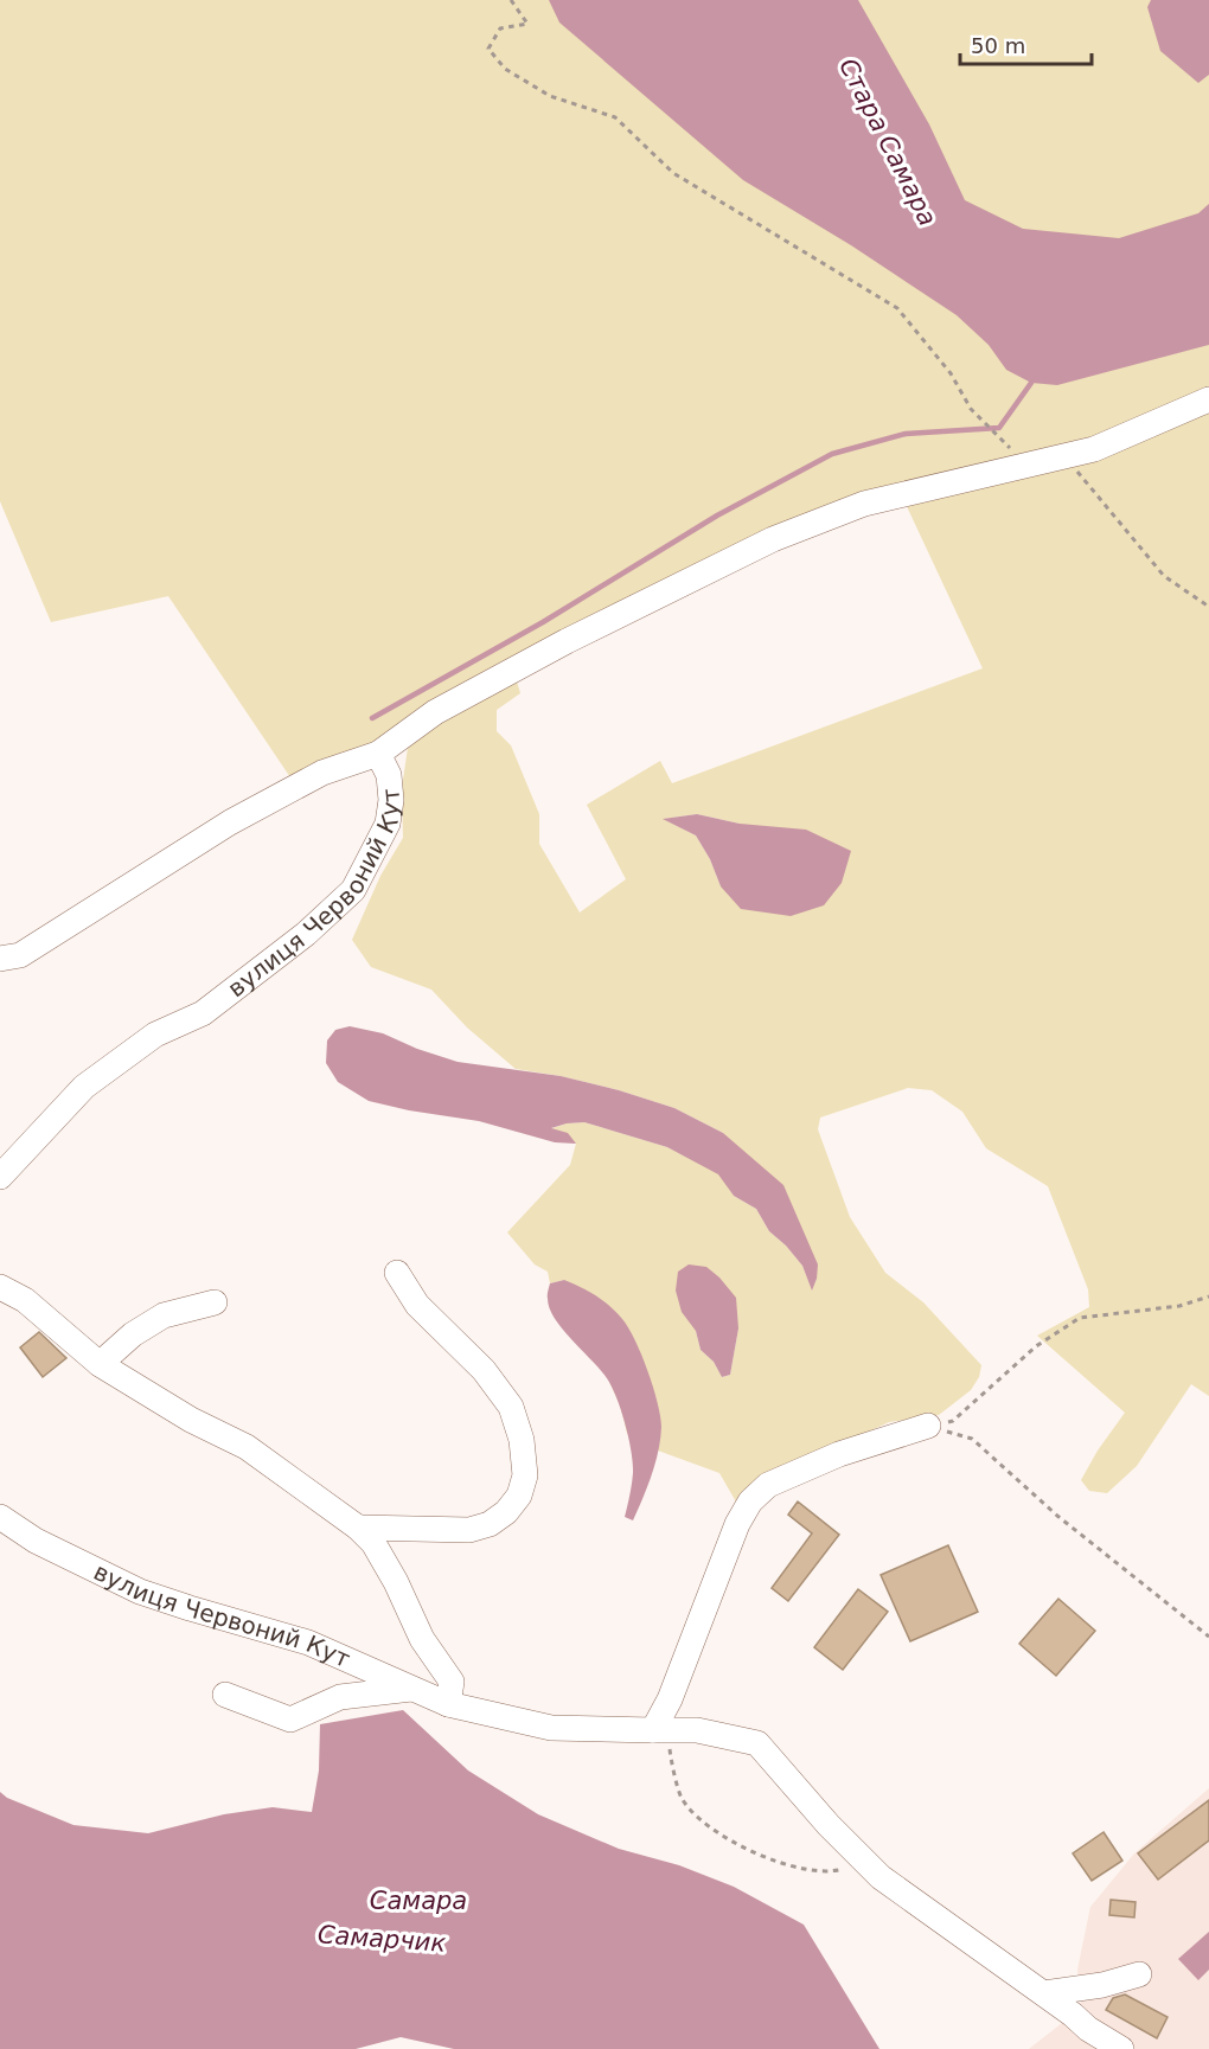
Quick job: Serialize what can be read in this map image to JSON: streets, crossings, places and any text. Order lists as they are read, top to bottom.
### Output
{
  "streets": {
    "street": ["вулиця Червоний Кут"]
  },
  "water": ["Стара Самара", "Самара", "Самарчик"],
  "scale_bar": "50 m"
}
